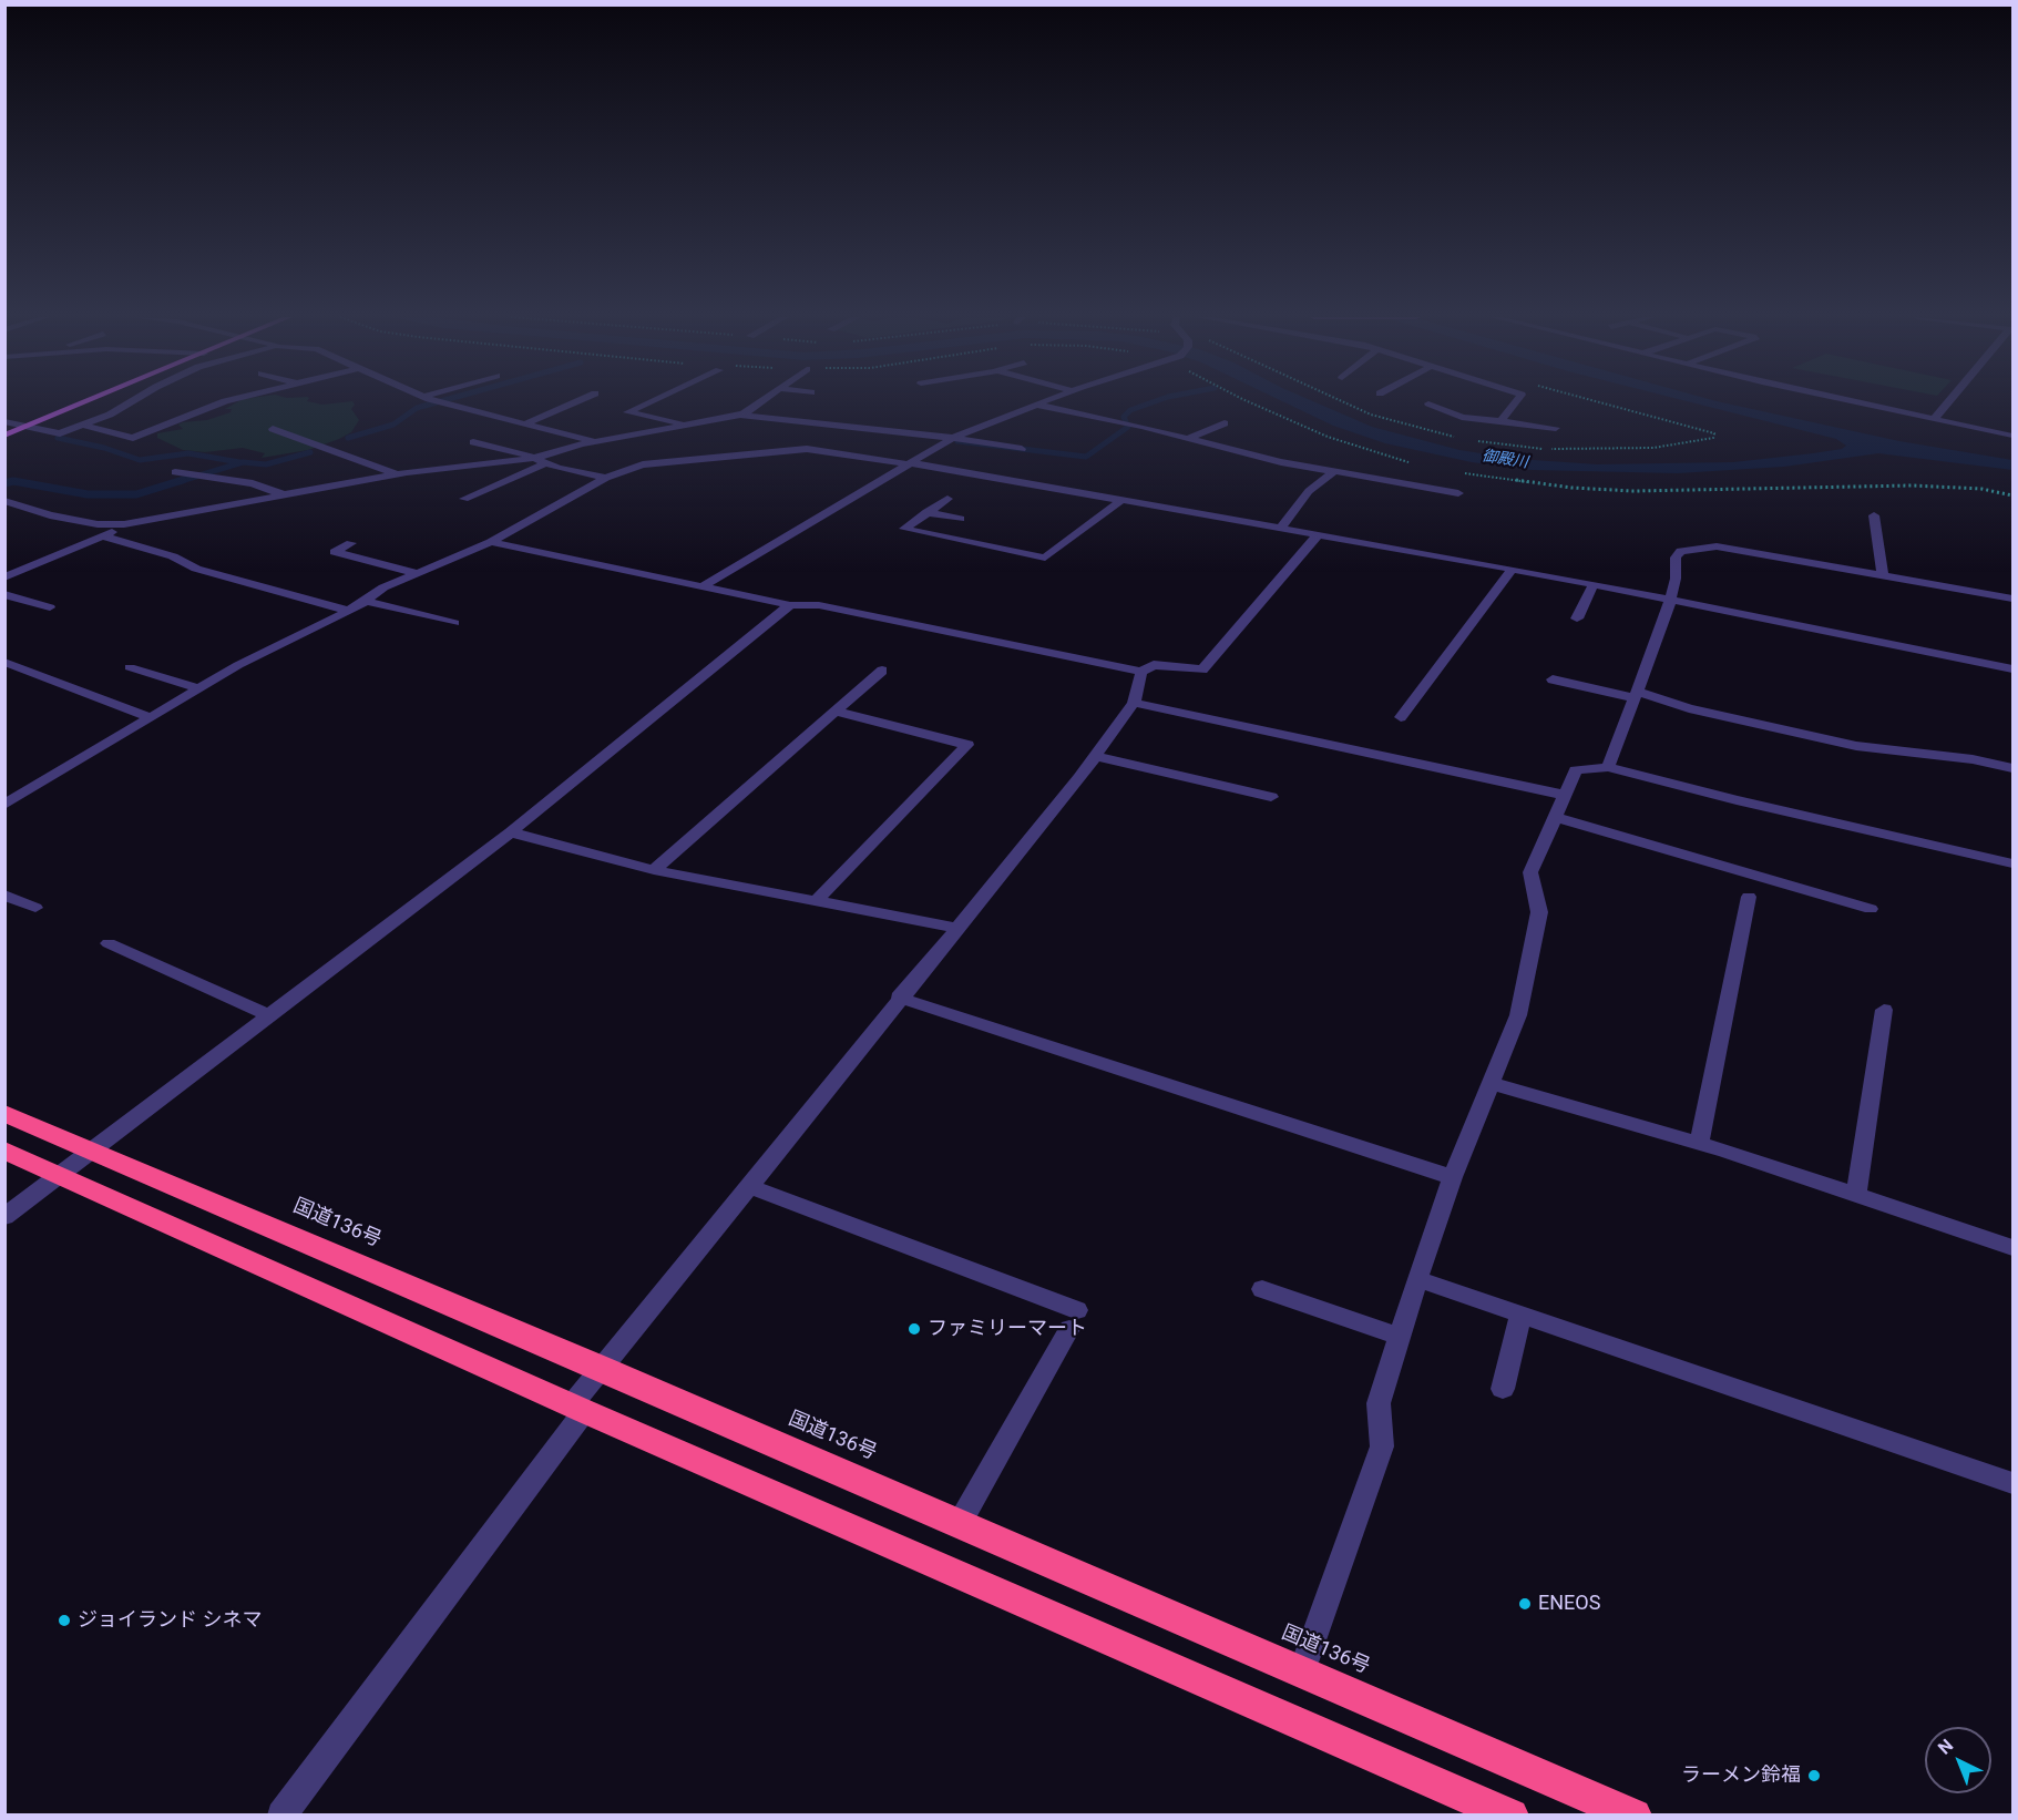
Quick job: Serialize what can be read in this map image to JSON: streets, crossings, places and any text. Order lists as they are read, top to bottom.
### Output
{
  "streets": {
    "highway": ["国道136号"]
  },
  "water": ["御殿川"],
  "places": [
    "ファミリーマート",
    "ENEOS",
    "ジョイランド シネマ",
    "ラーメン鈴福"
  ],
  "north": "top left"
}
